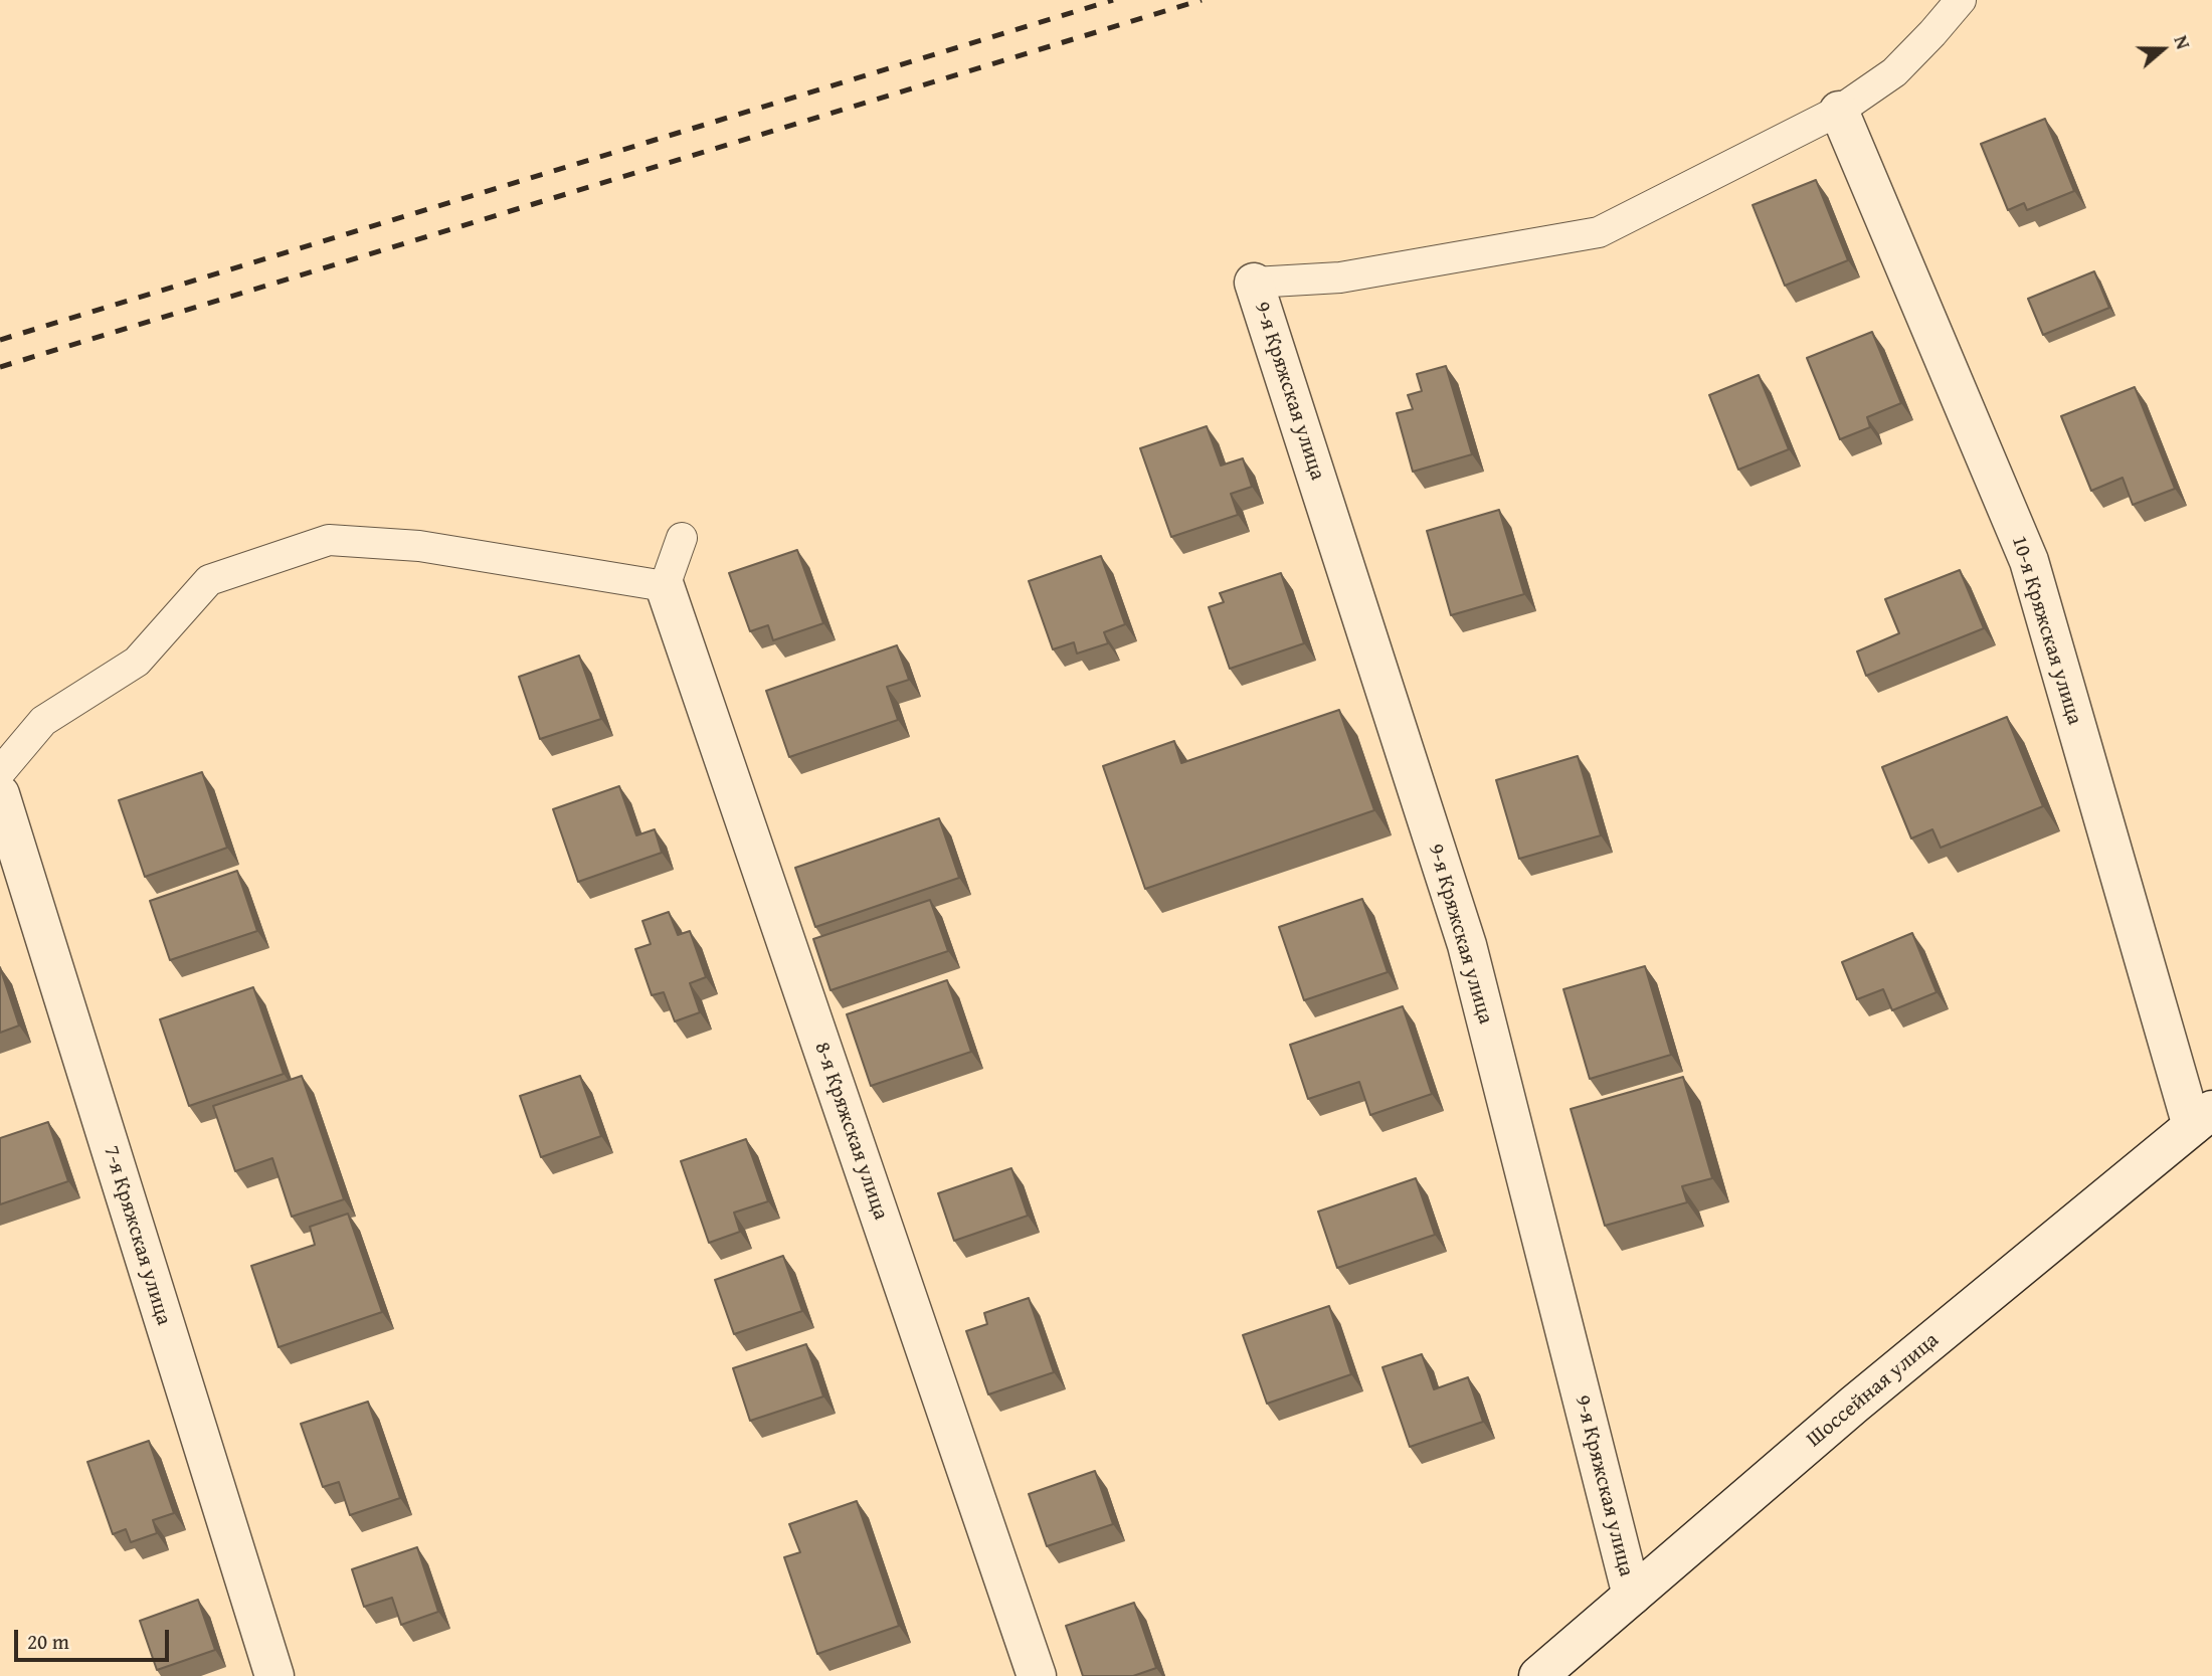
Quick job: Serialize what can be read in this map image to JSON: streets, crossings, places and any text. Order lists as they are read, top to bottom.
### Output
{
  "streets": {
    "street": [
      "9-я Кряжская улица",
      "10-я Кряжская улица",
      "8-я Кряжская улица",
      "7-я Кряжская улица",
      "Шоссейная улица"
    ]
  },
  "crossings": [
    ["9-я Кряжская улица", "Шоссейная улица"],
    ["10-я Кряжская улица", "Шоссейная улица"]
  ],
  "scale_bar": "20 m",
  "north": "right"
}
